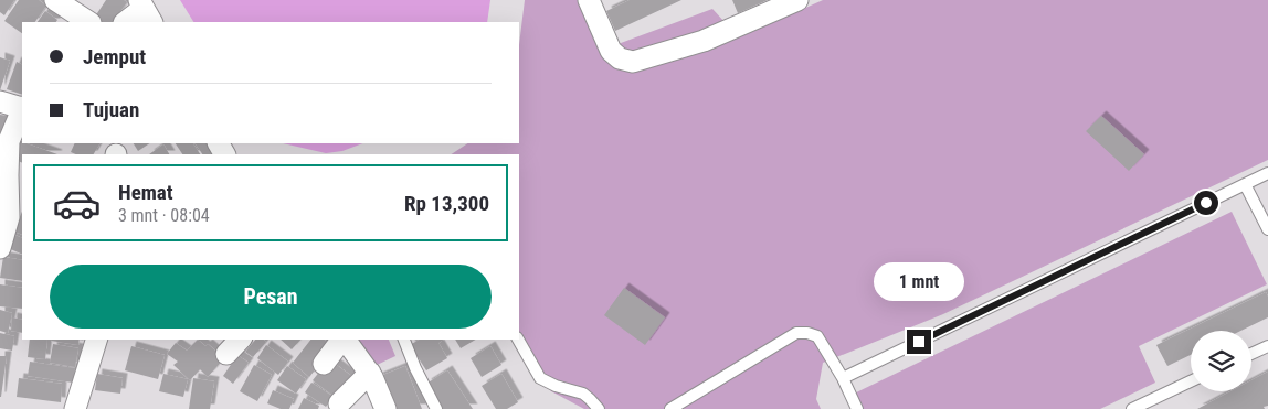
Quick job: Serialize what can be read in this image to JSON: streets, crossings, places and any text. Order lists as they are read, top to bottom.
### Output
{
  "page": {
    "banner": ["Jemput", "Tujuan"],
    "list": [
      {
        "name": "Hemat",
        "note": "3 mnt · 08:04",
        "value": "Rp 13,300"
      }
    ],
    "buttons": "Pesan",
    "bubble": "1 mnt"
  }
}
